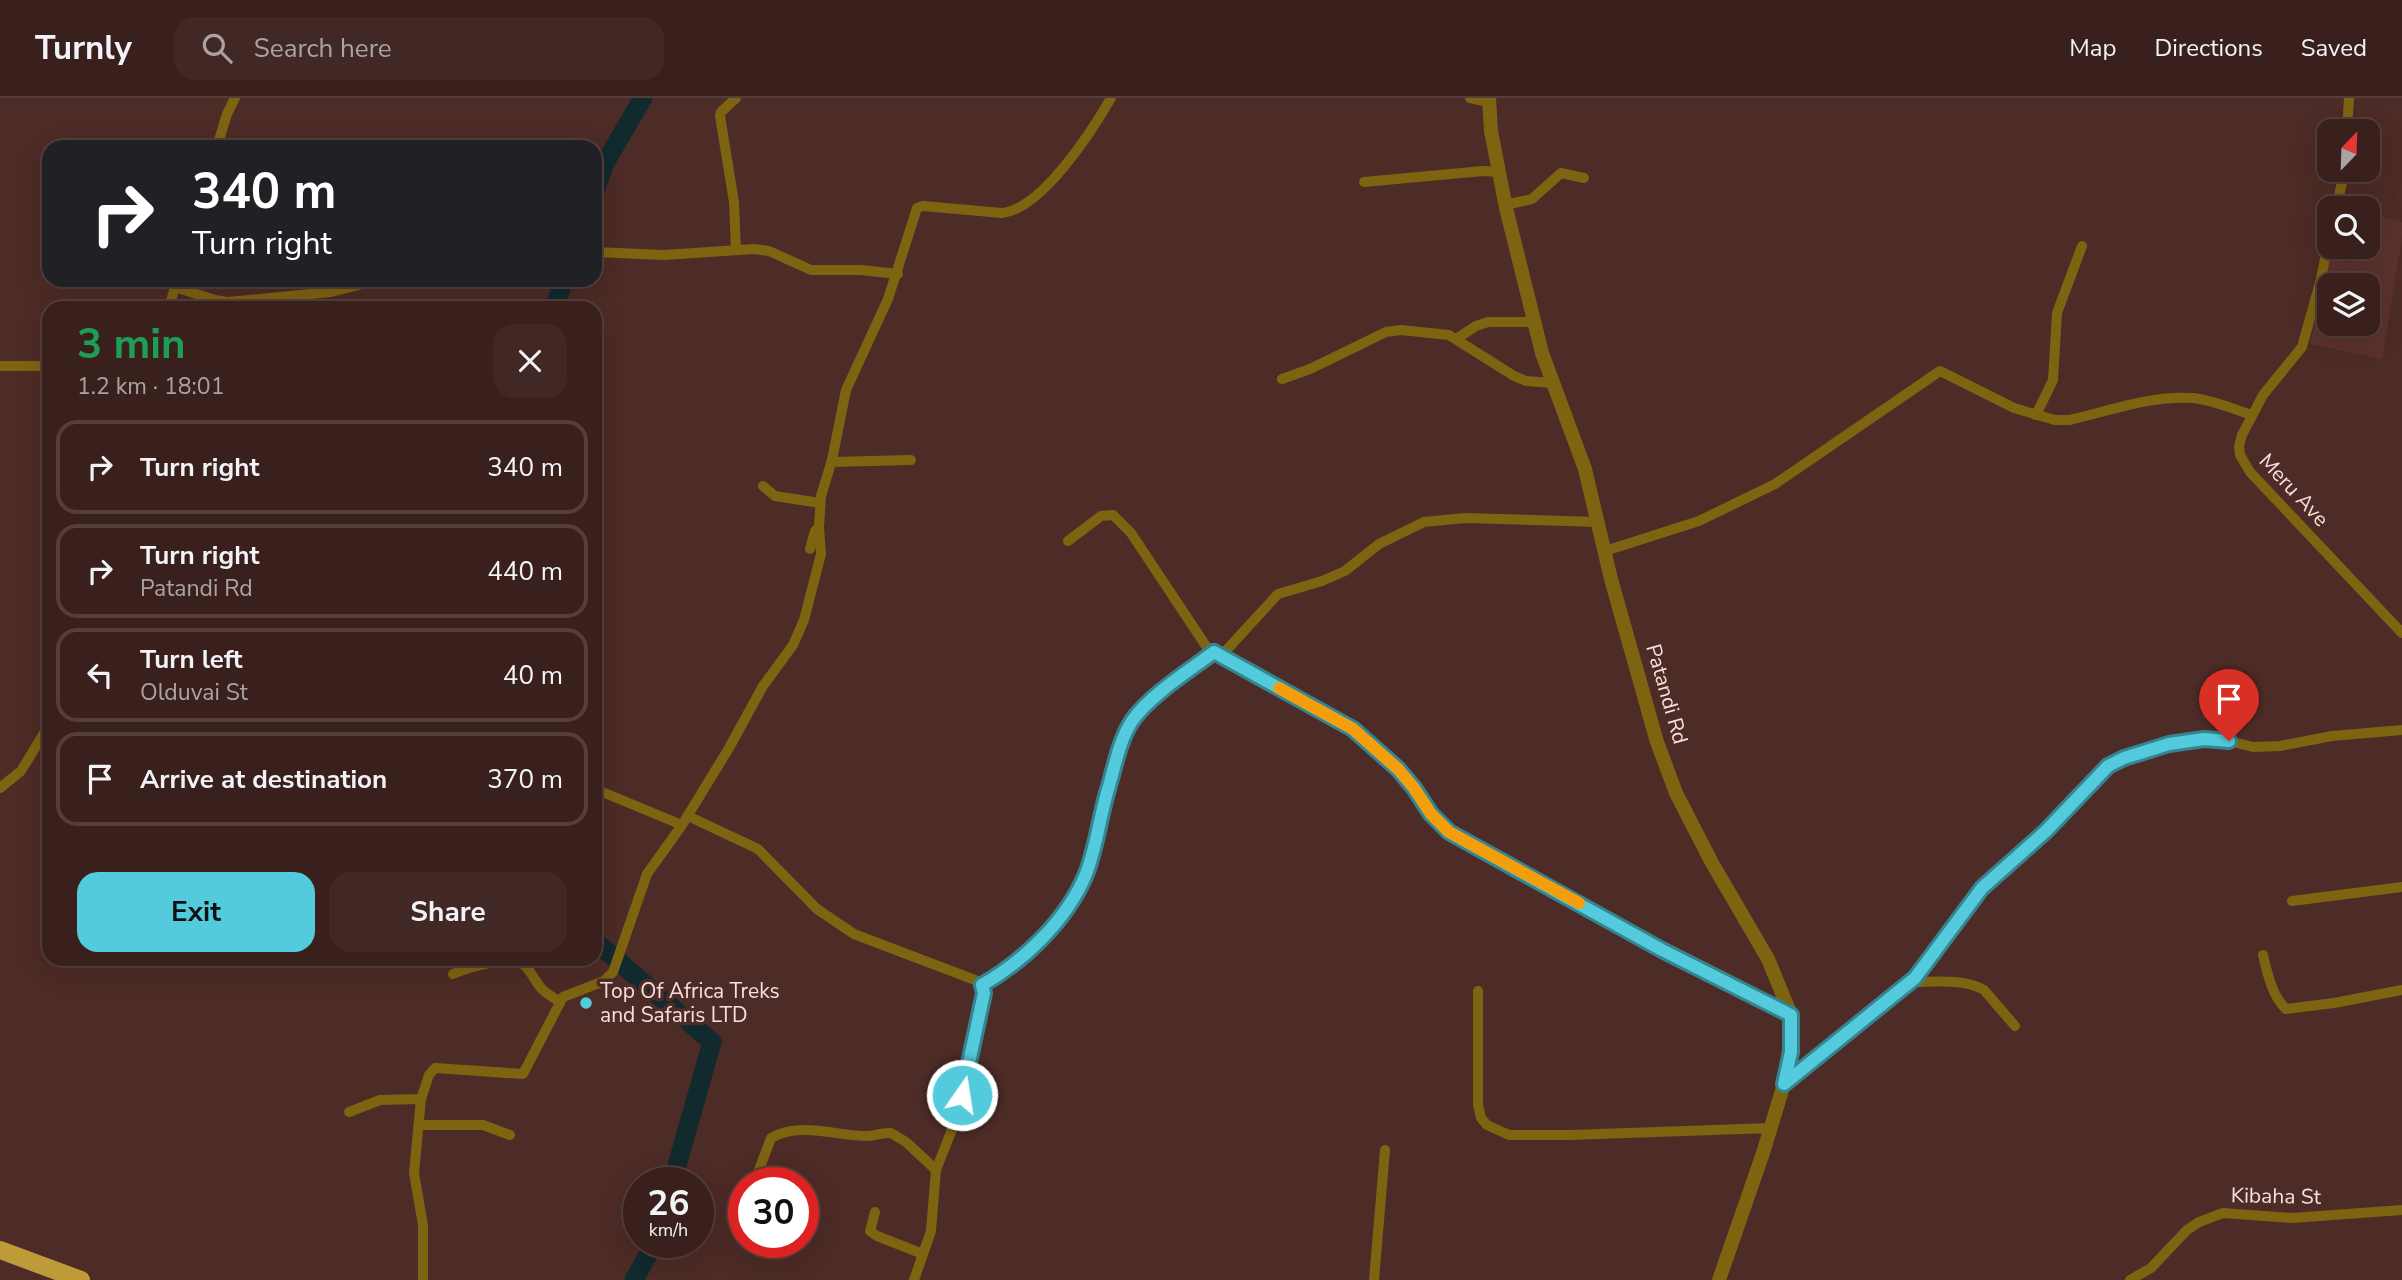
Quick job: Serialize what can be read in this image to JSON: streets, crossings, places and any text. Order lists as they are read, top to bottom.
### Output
{
  "streets": {
    "street": ["Meru Ave", "Patandi Rd", "Kibaha St"]
  },
  "places": ["Top Of Africa Treks and Safaris LTD"],
  "north": "top right",
  "page": {
    "header": "Turnly",
    "search": "Search here",
    "nav": ["Map", "Directions", "Saved"],
    "turn": ["340 m", "Turn right"],
    "heading": ["3 min", "1.2 km · 18:01"],
    "list": [
      {
        "name": "Turn right",
        "value": "340 m"
      },
      {
        "name": "Turn right",
        "note": "Patandi Rd",
        "value": "440 m"
      },
      {
        "name": "Turn left",
        "note": "Olduvai St",
        "value": "40 m"
      },
      {
        "name": "Arrive at destination",
        "value": "370 m"
      }
    ],
    "buttons": ["Exit", "Share"],
    "speed": "26 km/h",
    "limit": "30"
  }
}
